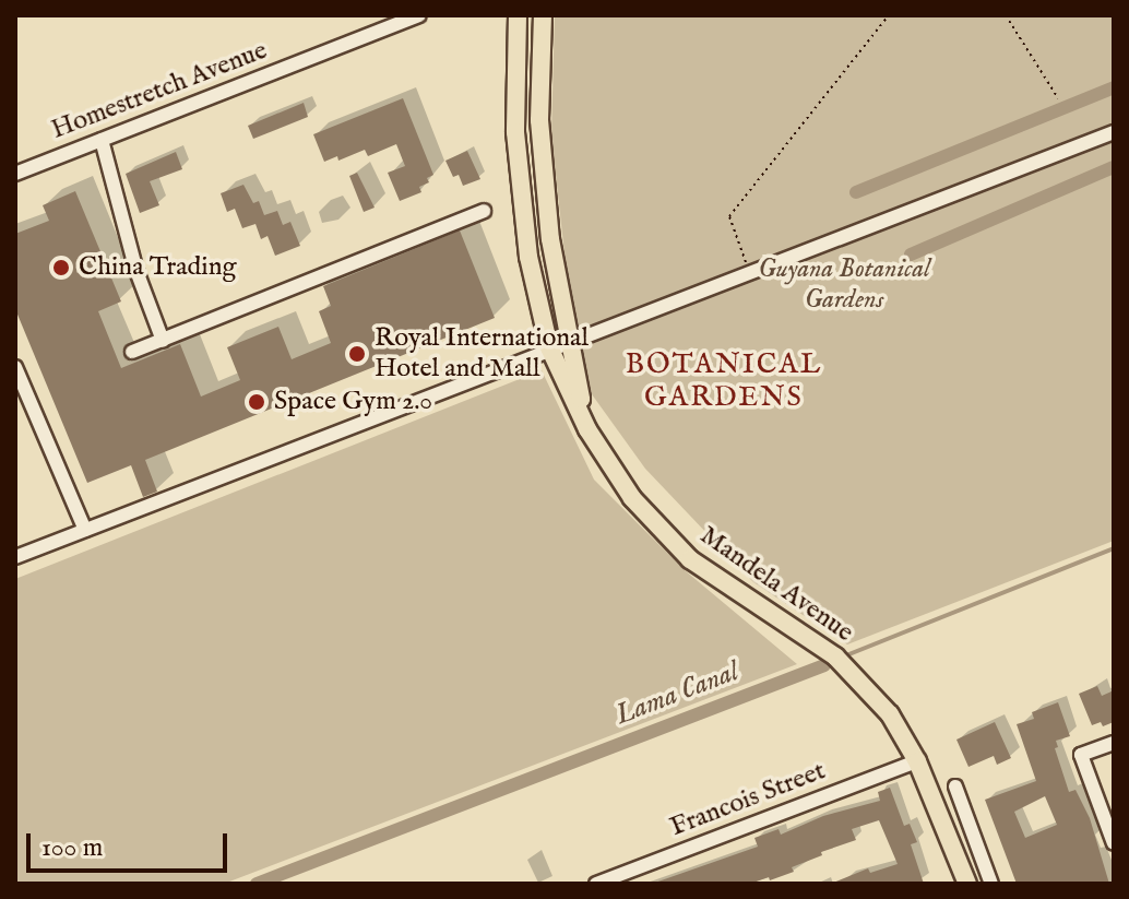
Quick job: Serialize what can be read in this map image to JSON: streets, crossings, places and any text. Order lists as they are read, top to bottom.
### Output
{
  "streets": {
    "main road": ["Mandela Avenue"],
    "street": ["Homestretch Avenue", "Francois Street"]
  },
  "crossings": [
    ["Mandela Avenue", "Francois Street"]
  ],
  "districts": ["BOTANICAL GARDENS"],
  "water": ["Lama Canal"],
  "parks": ["Guyana Botanical Gardens"],
  "places": ["China Trading", "Royal International Hotel and Mall", "Space Gym 2.0"],
  "scale_bar": "100 m"
}
